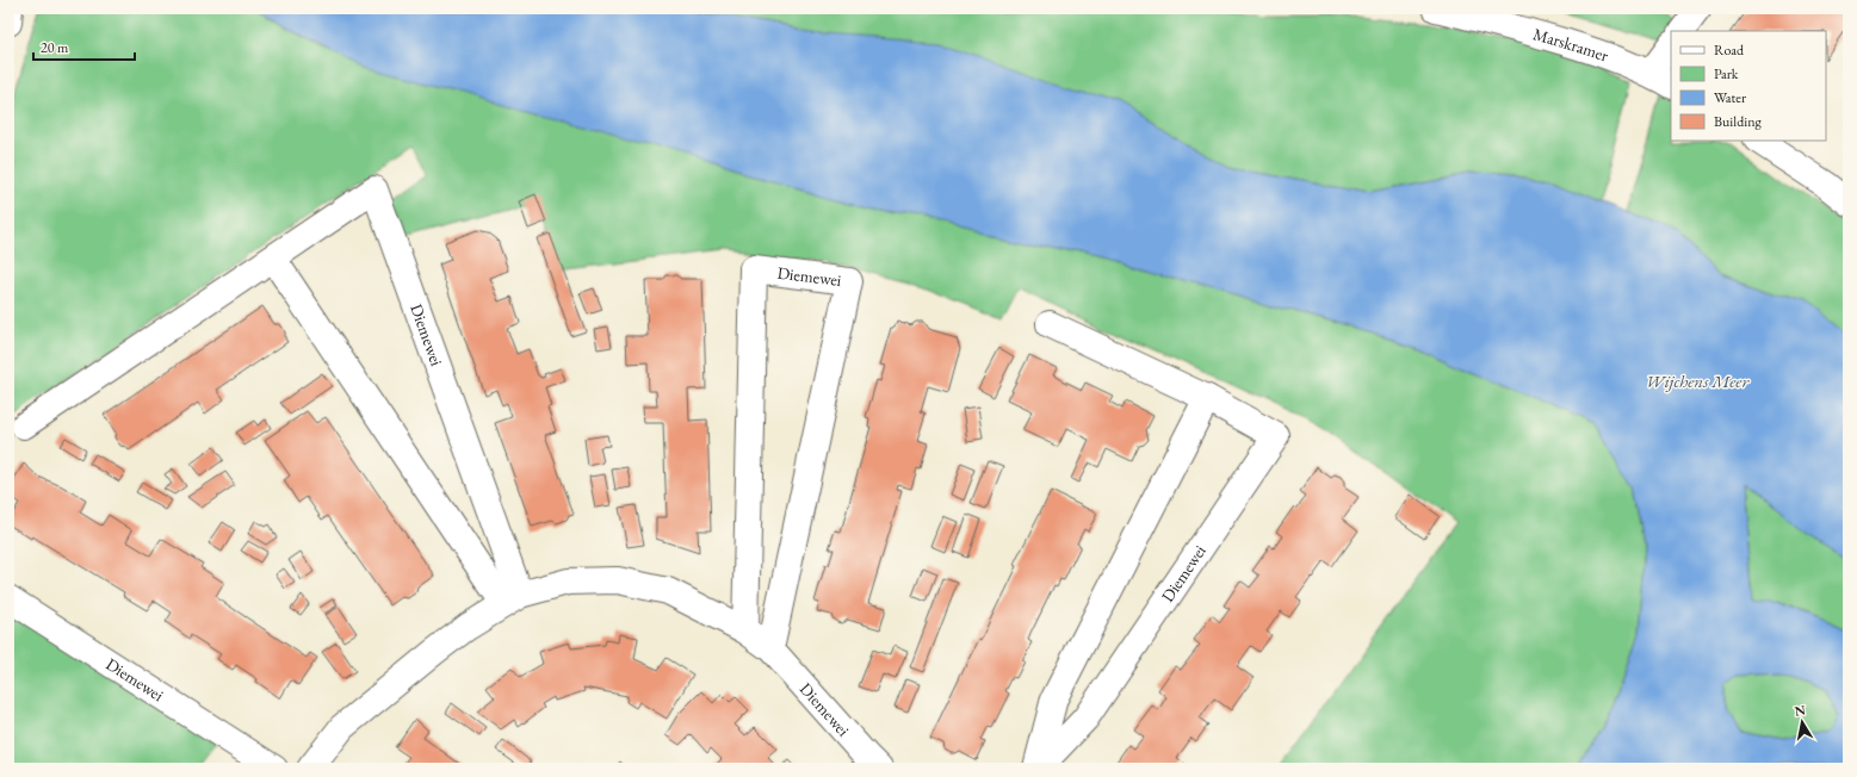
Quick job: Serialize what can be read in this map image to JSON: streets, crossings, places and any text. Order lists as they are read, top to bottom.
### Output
{
  "streets": {
    "street": ["Marskramer", "Diemewei"]
  },
  "water": ["Wijchens Meer"],
  "legend": [
    "Road",
    "Park",
    "Water",
    "Building"
  ],
  "scale_bar": "20 m",
  "north": "top"
}
